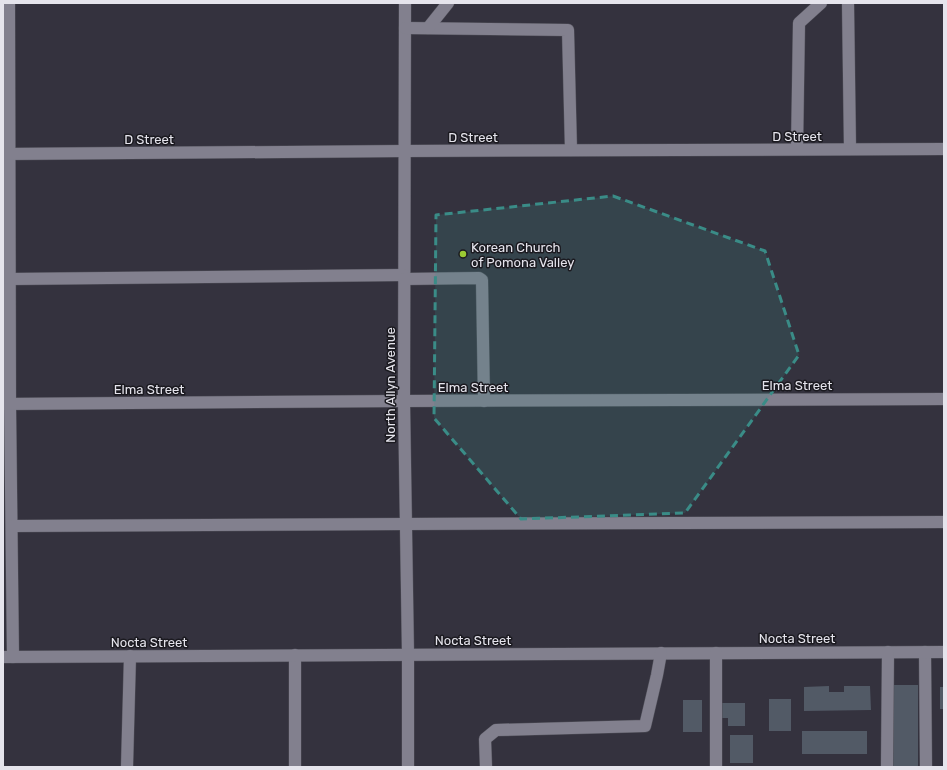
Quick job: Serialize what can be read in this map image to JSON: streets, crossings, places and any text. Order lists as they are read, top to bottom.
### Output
{
  "streets": {
    "street": [
      "D Street",
      "North Allyn Avenue",
      "Elma Street",
      "Nocta Street"
    ]
  },
  "crossings": [
    ["D Street", "North Allyn Avenue"],
    ["North Allyn Avenue", "Elma Street"],
    ["North Allyn Avenue", "Nocta Street"]
  ],
  "places": ["Korean Church of Pomona Valley"]
}
